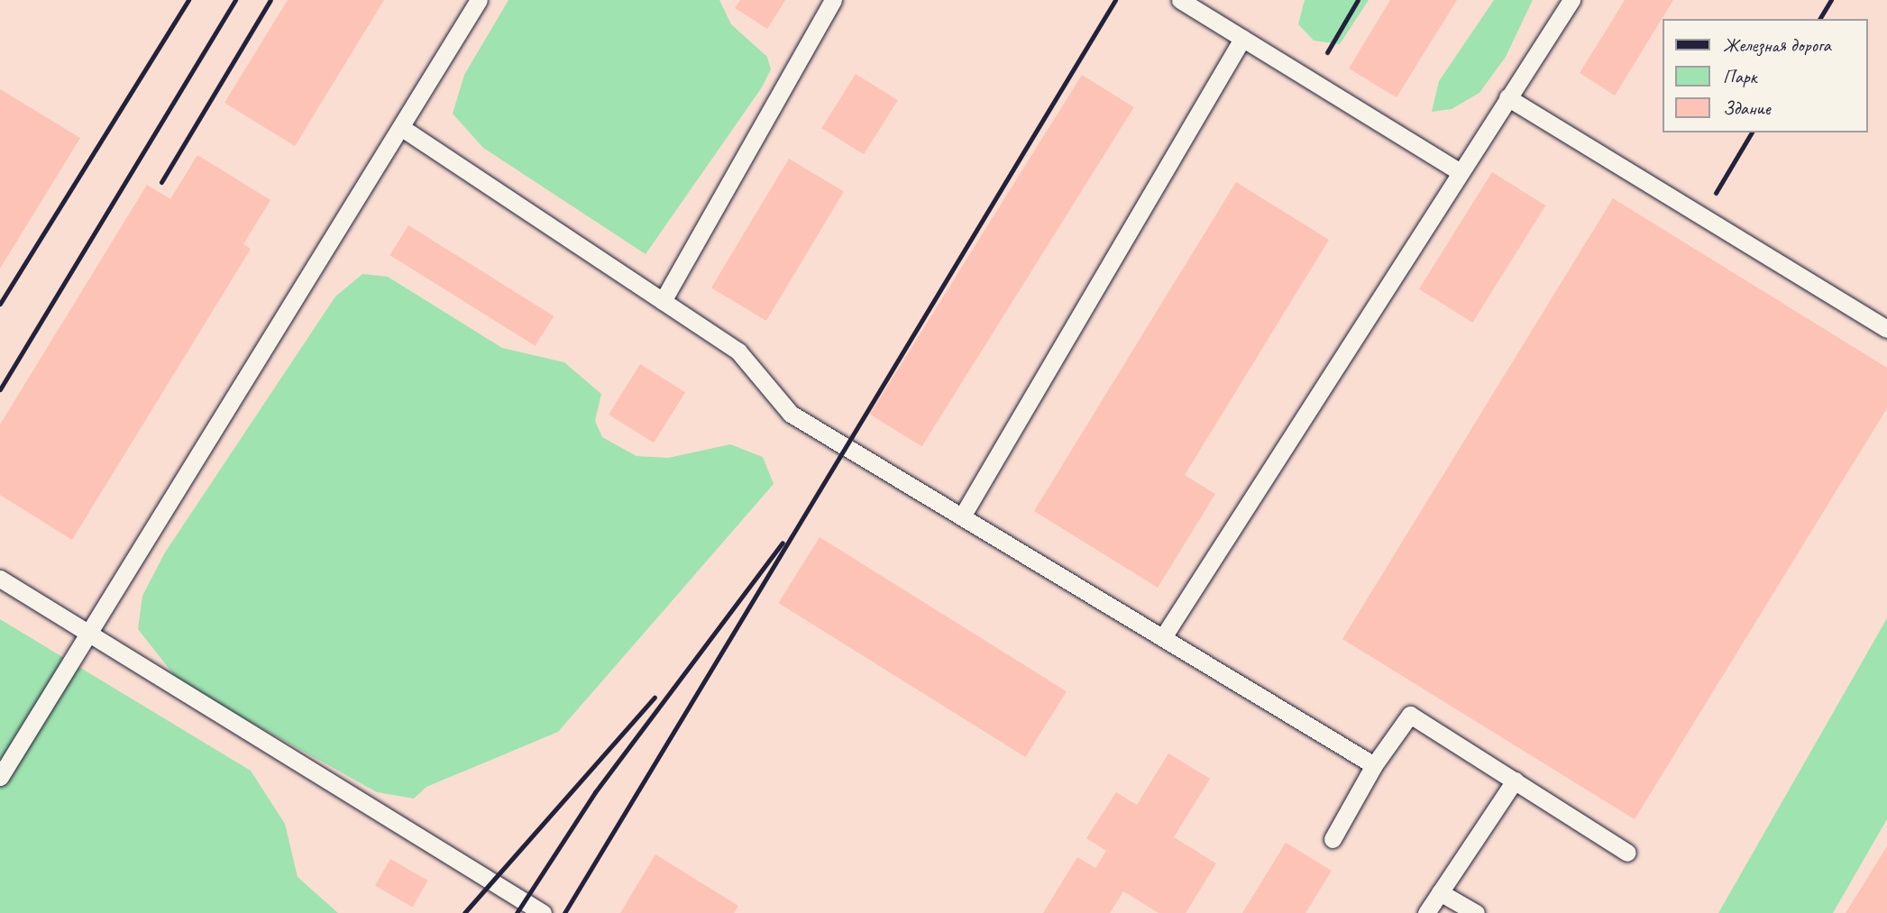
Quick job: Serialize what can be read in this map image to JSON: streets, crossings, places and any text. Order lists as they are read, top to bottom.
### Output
{
  "legend": ["Железная дорога", "Парк", "Здание"]
}
